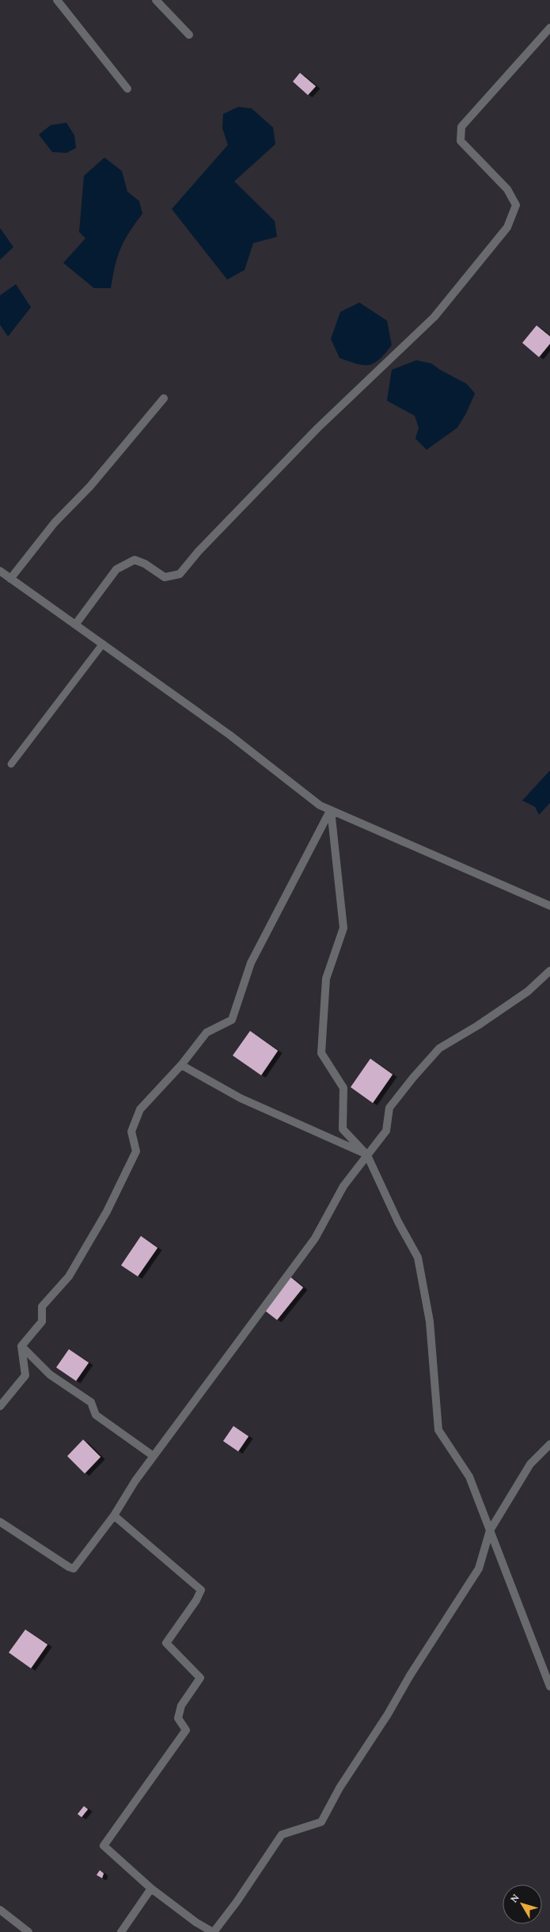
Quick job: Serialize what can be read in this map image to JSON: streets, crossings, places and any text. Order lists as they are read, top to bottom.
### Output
{
  "north": "top left"
}
